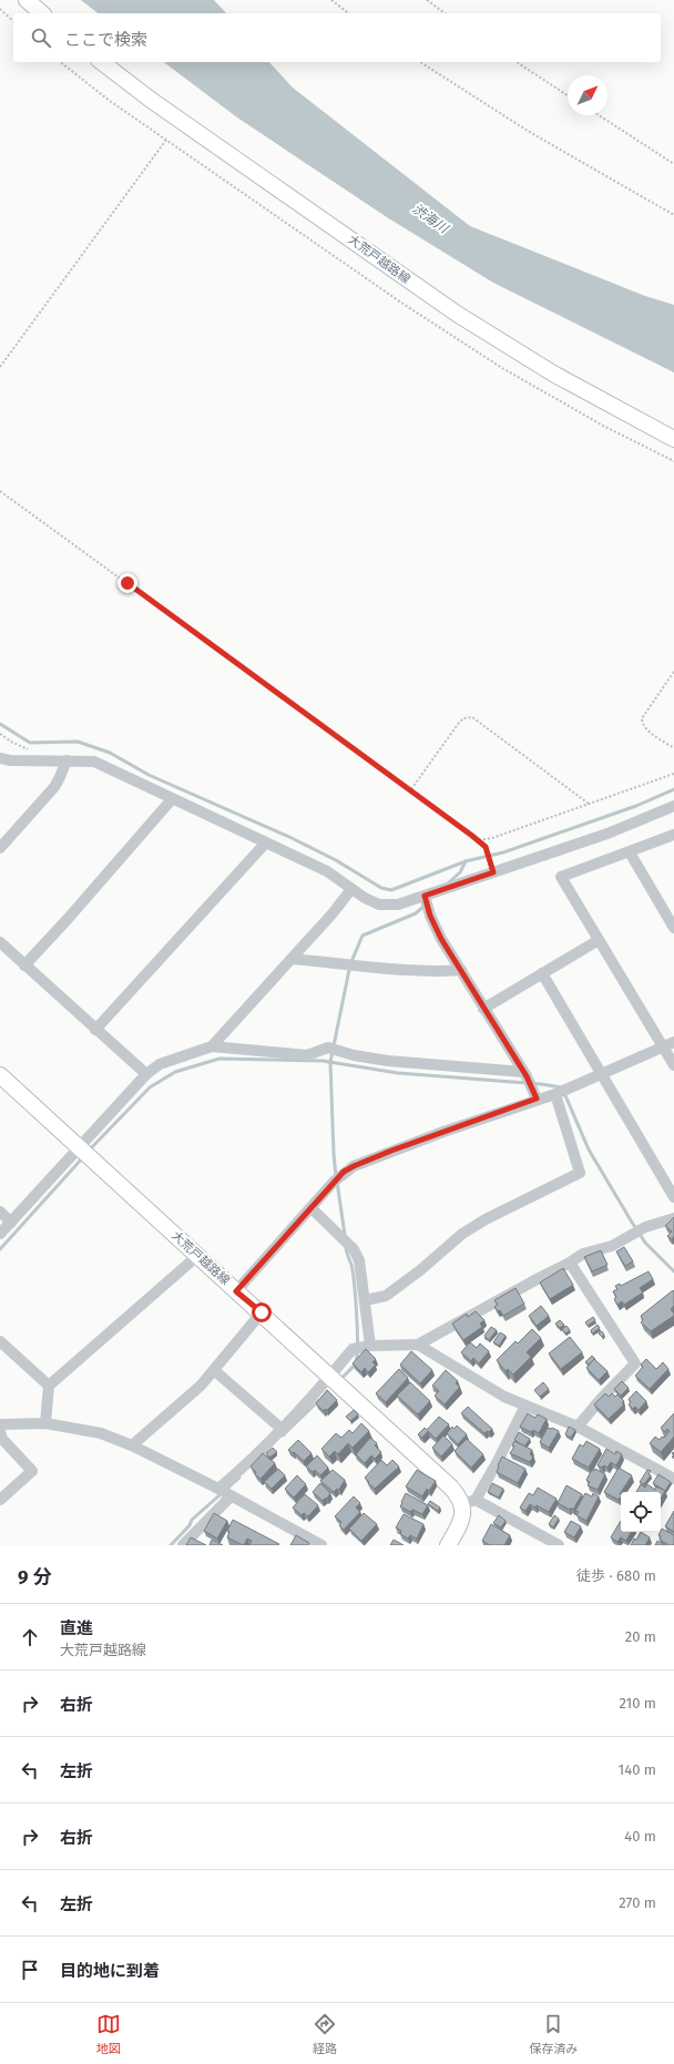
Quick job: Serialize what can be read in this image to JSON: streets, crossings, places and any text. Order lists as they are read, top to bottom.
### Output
{
  "streets": {
    "main road": ["大荒戸越路線"]
  },
  "water": ["渋海川"],
  "north": "top right",
  "page": {
    "search": "ここで検索",
    "heading": ["9 分", "徒歩 · 680 m"],
    "list": [
      ["直進", "大荒戸越路線", "20 m"],
      ["右折", "210 m"],
      ["左折", "140 m"],
      ["右折", "40 m"],
      ["左折", "270 m"],
      "目的地に到着"
    ],
    "nav": ["地図", "経路", "保存済み"]
  }
}
